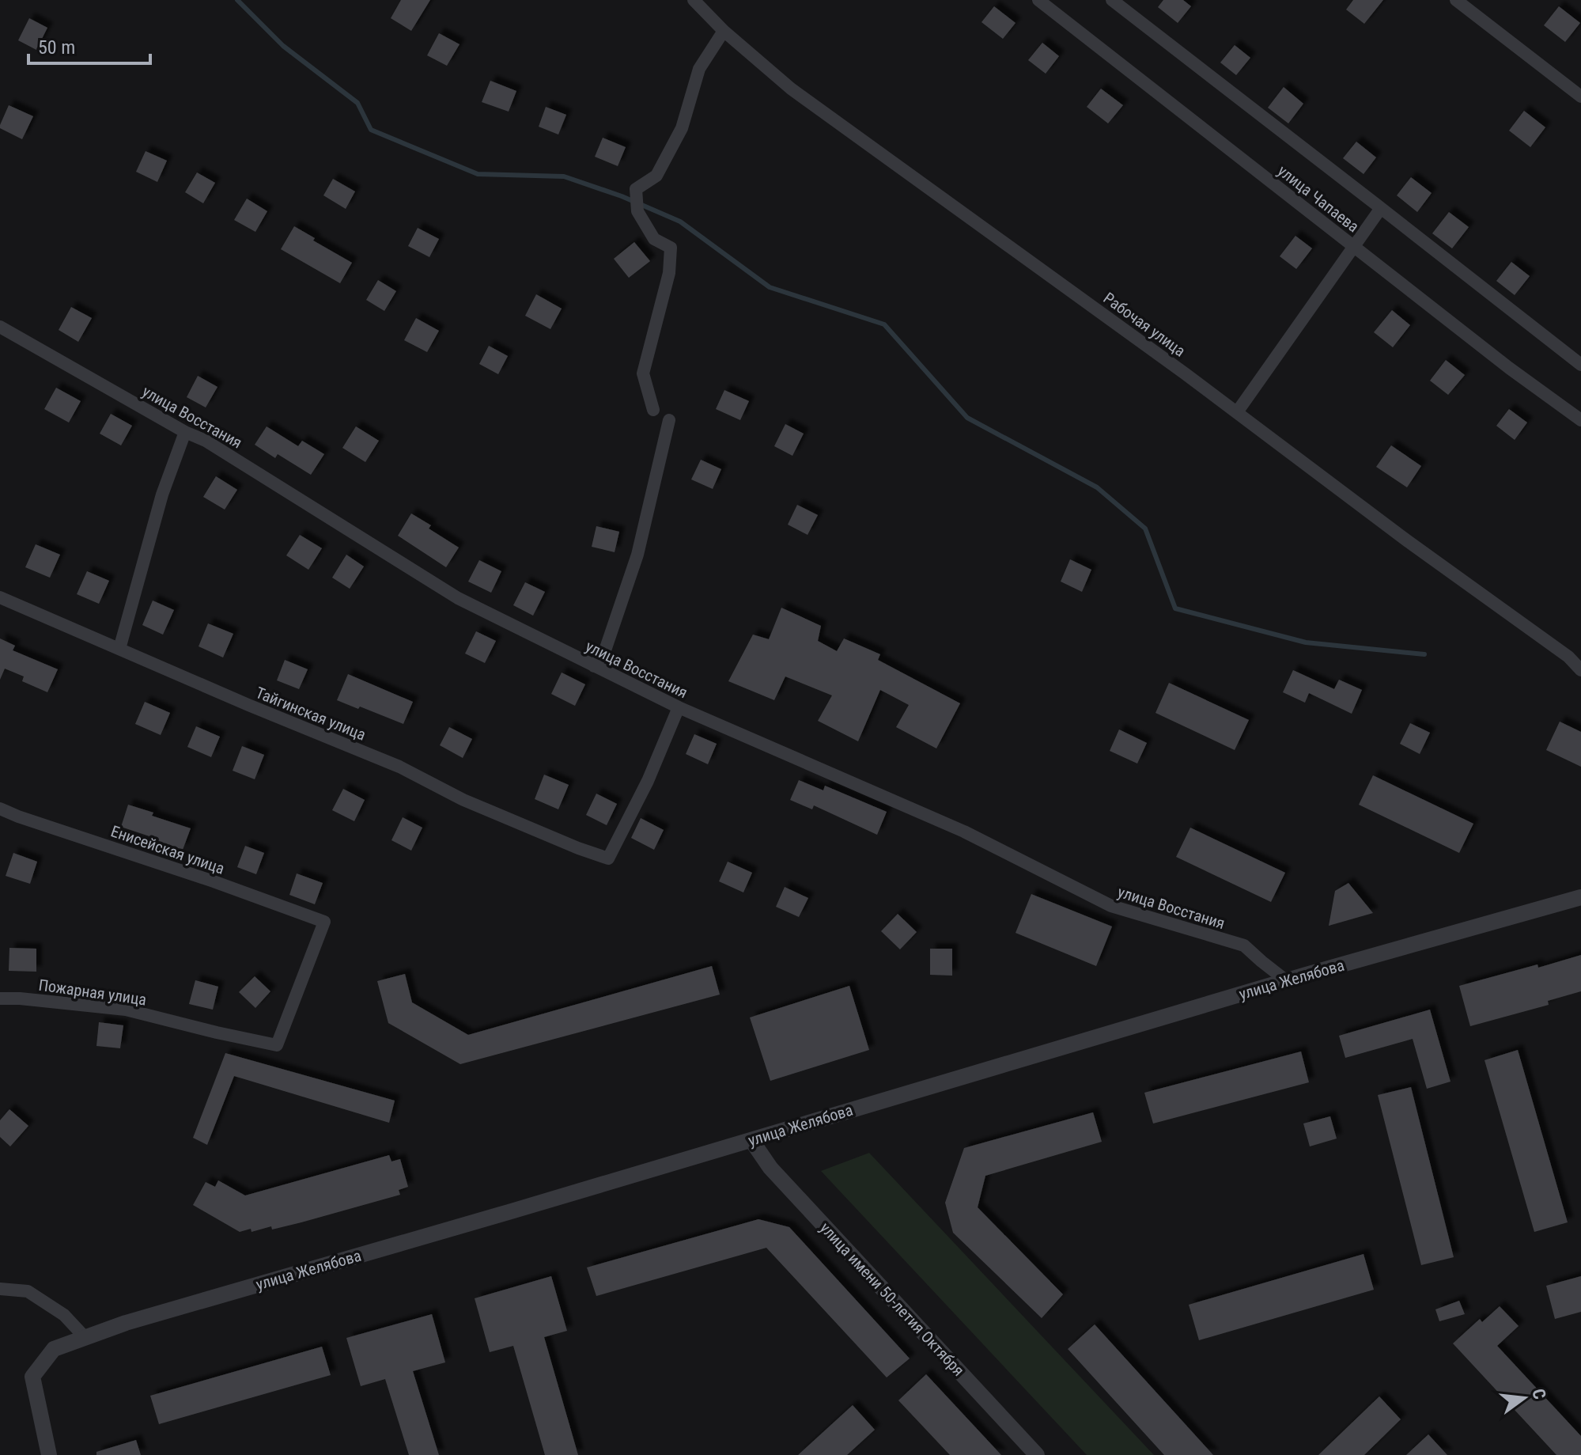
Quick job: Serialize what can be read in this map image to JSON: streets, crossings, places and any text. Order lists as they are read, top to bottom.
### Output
{
  "streets": {
    "street": [
      "улица Чапаева",
      "Рабочая улица",
      "улица Восстания",
      "Тайгинская улица",
      "Енисейская улица",
      "улица Желябова",
      "Пожарная улица",
      "улица имени 50-летия Октября"
    ]
  },
  "crossings": [
    ["улица Восстания", "Тайгинская улица"],
    ["улица Восстания", "улица Желябова"],
    ["Енисейская улица", "Пожарная улица"],
    ["улица Желябова", "улица имени 50-летия Октября"]
  ],
  "scale_bar": "50 m",
  "north": "right"
}
